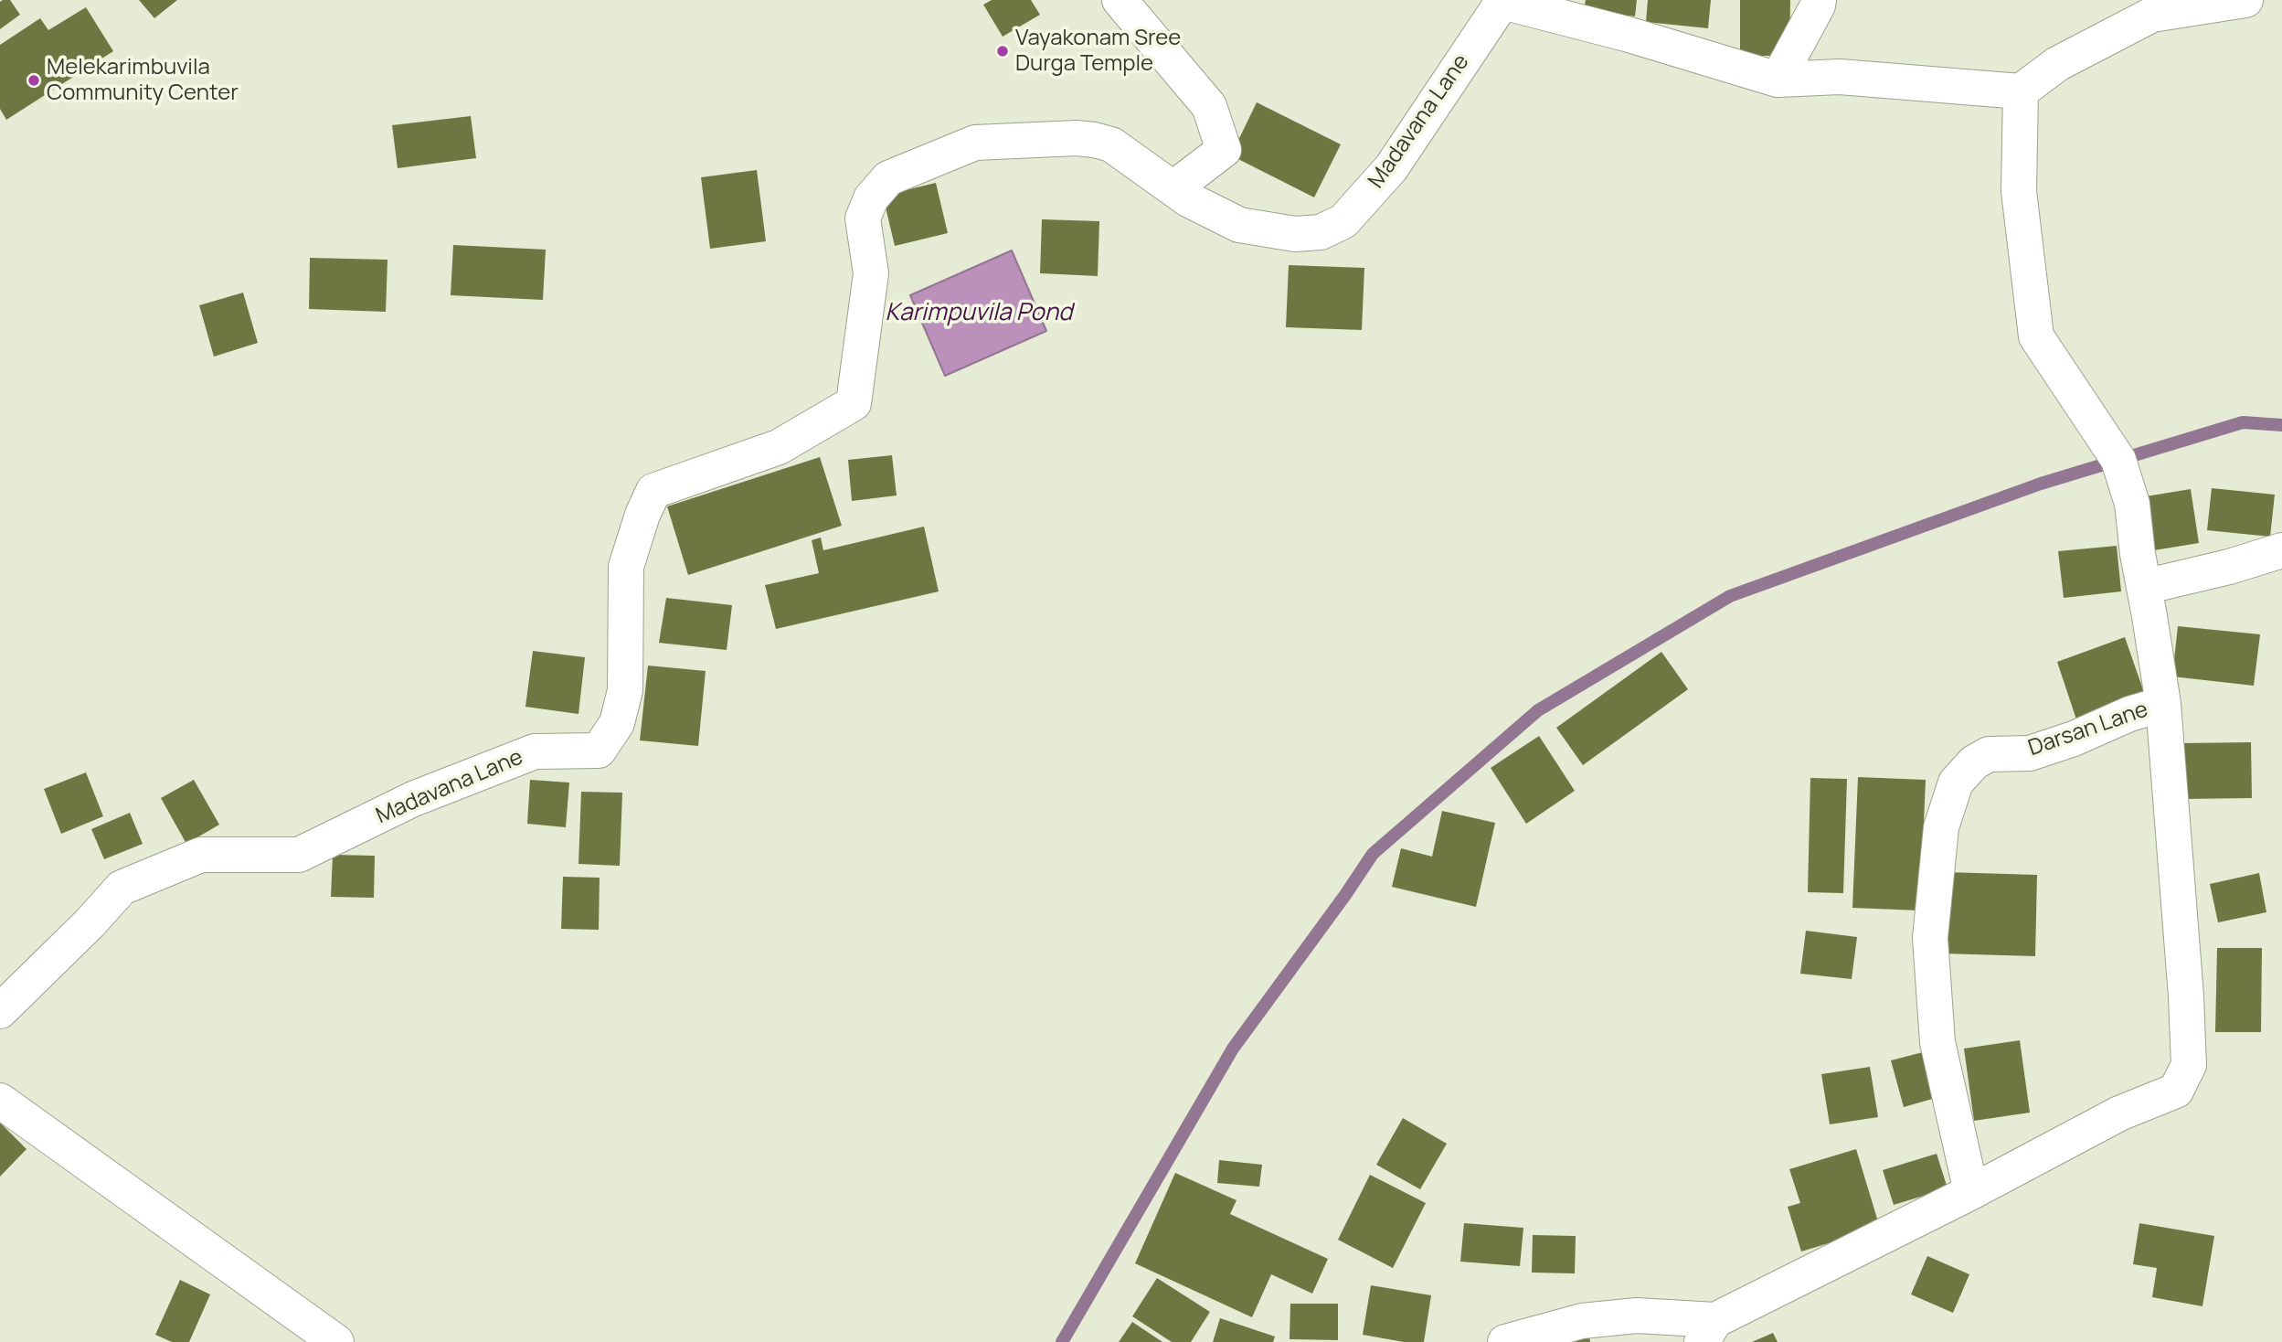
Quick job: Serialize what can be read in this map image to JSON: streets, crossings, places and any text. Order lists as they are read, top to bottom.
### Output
{
  "streets": {
    "street": ["Madavana Lane", "Darsan Lane"]
  },
  "crossings": [
    ["Madavana Lane", "Darsan Lane"]
  ],
  "water": ["Karimpuvila Pond"],
  "places": ["Vayakonam Sree Durga Temple", "Melekarimbuvila Community Center"]
}
